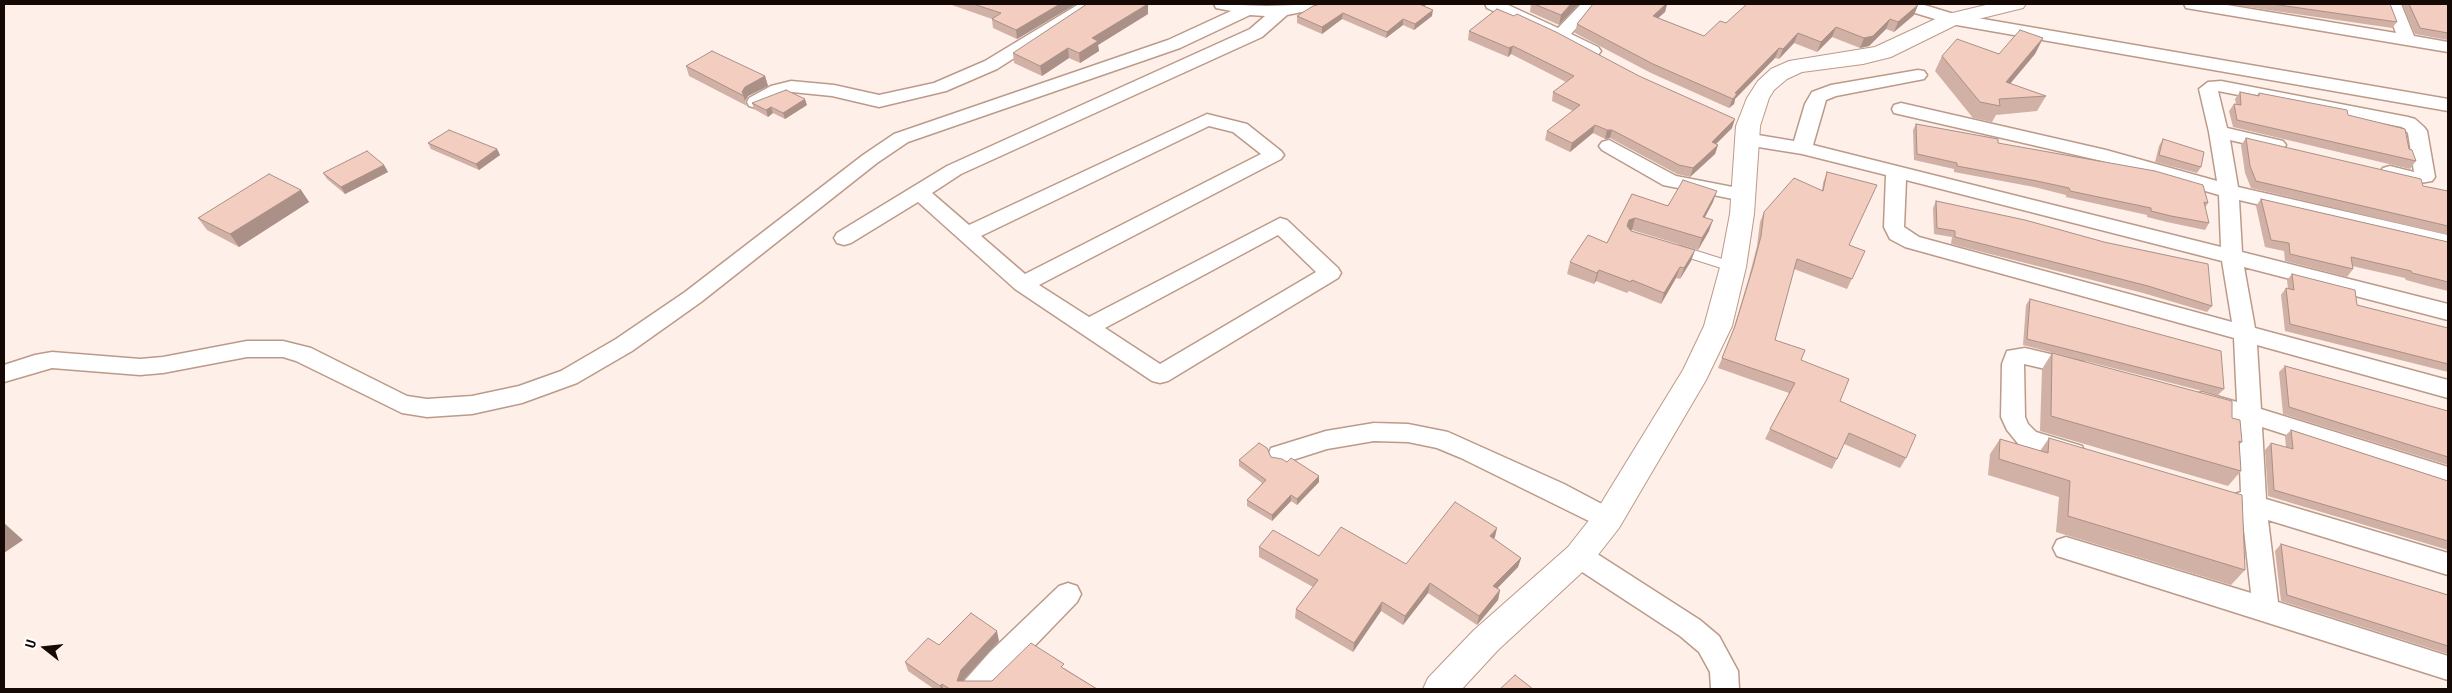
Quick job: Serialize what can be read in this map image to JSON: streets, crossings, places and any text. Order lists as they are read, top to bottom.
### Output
{
  "north": "left"
}
